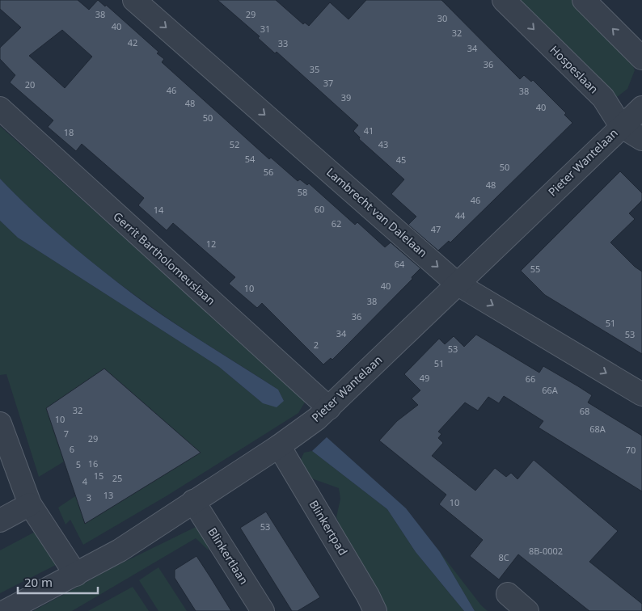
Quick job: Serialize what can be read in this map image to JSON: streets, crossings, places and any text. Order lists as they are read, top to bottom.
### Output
{
  "streets": {
    "street": [
      "Hospeslaan",
      "Pieter Wantelaan",
      "Lambrecht van Dalelaan",
      "Gerrit Bartholomeuslaan",
      "Blinkertpad",
      "Blinkertlaan"
    ]
  },
  "crossings": [
    ["Hospeslaan", "Pieter Wantelaan"],
    ["Pieter Wantelaan", "Lambrecht van Dalelaan"],
    ["Pieter Wantelaan", "Gerrit Bartholomeuslaan"],
    ["Pieter Wantelaan", "Blinkertpad"],
    ["Pieter Wantelaan", "Blinkertlaan"]
  ],
  "one_way": ["Lambrecht van Dalelaan"],
  "house_numbers": [
    "38",
    "29",
    "30",
    "40",
    "31",
    "32",
    "42",
    "33",
    "34",
    "36",
    "35",
    "37",
    "20",
    "46",
    "38",
    "39",
    "48",
    "40",
    "50",
    "41",
    "18",
    "52",
    "43",
    "54",
    "45",
    "50",
    "56",
    "48",
    "58",
    "46",
    "60",
    "14",
    "44",
    "62",
    "47",
    "12",
    "64",
    "55",
    "40",
    "10",
    "38",
    "36",
    "51",
    "34",
    "53",
    "2",
    "53",
    "51",
    "49",
    "66",
    "66A",
    "32",
    "68",
    "10",
    "68A",
    "7",
    "29",
    "6",
    "70",
    "16",
    "5",
    "15",
    "25",
    "4",
    "13",
    "3",
    "10",
    "53",
    "8B-0002",
    "8C"
  ],
  "scale_bar": "20 m"
}
